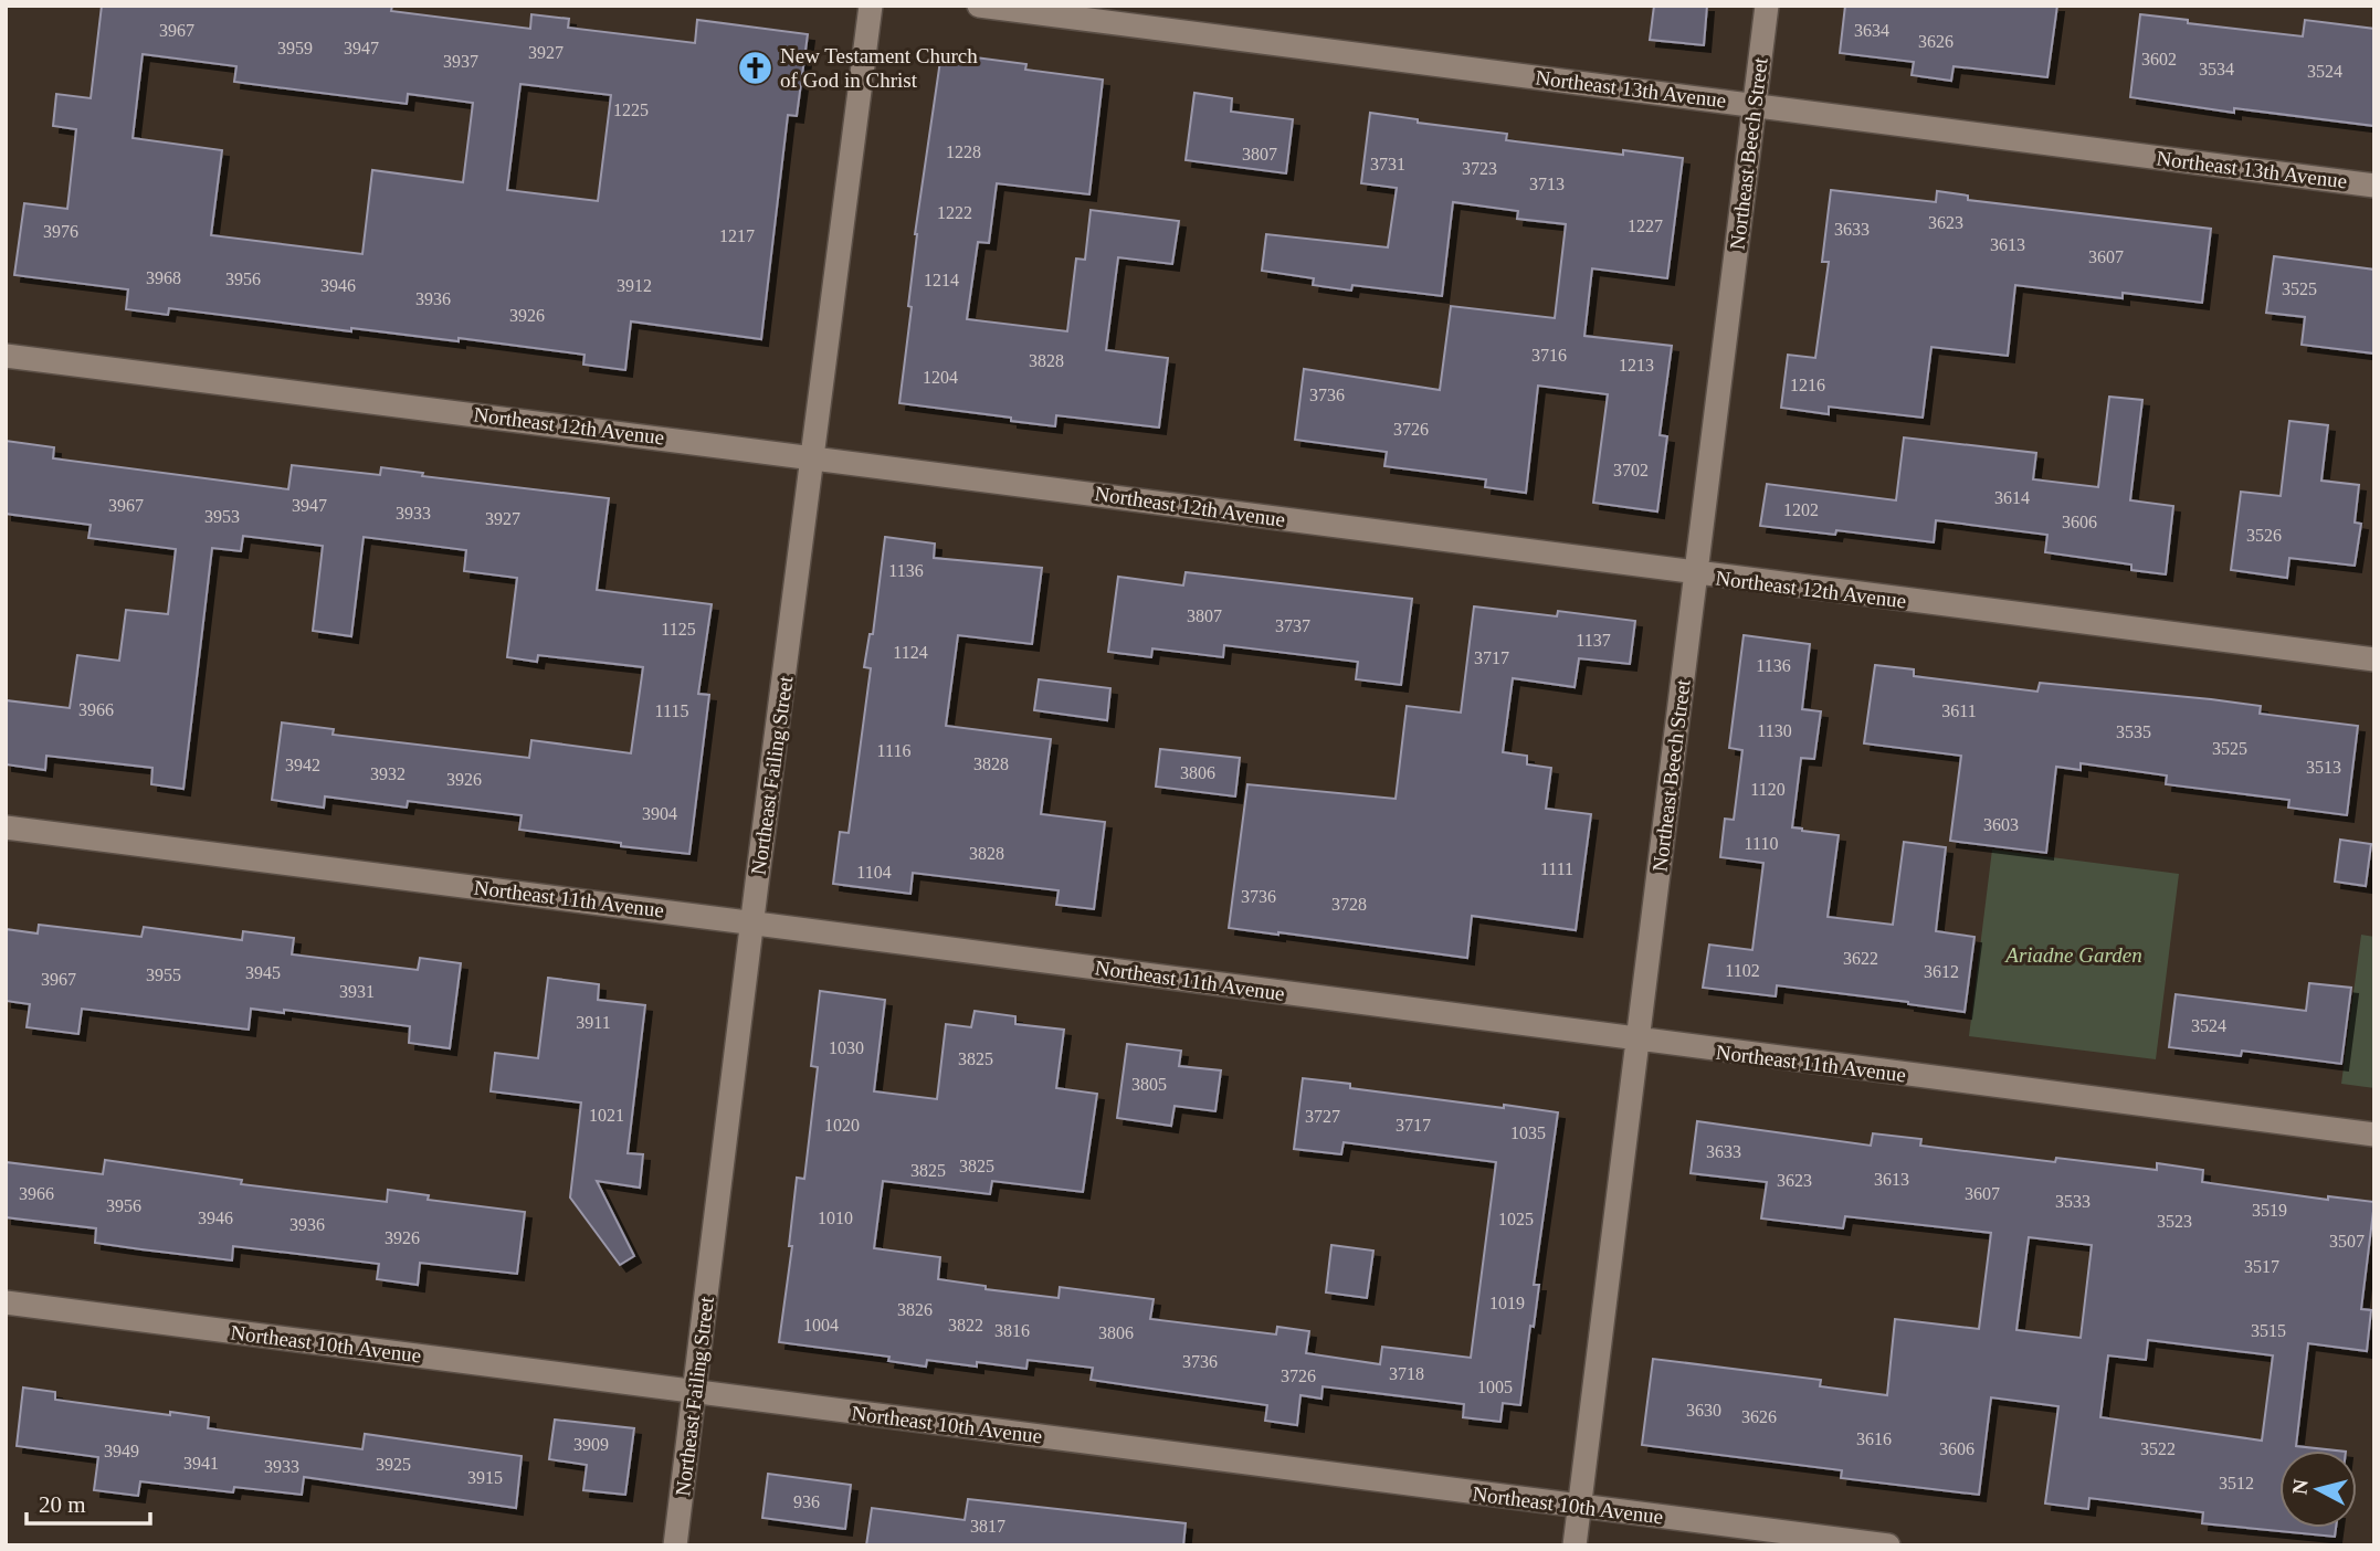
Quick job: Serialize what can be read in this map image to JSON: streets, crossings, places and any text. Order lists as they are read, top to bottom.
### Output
{
  "streets": {
    "street": [
      "Northeast 13th Avenue",
      "Northeast Beech Street",
      "Northeast 12th Avenue",
      "Northeast Failing Street",
      "Northeast 11th Avenue",
      "Northeast 10th Avenue"
    ]
  },
  "crossings": [
    ["Northeast 13th Avenue", "Northeast Beech Street"],
    ["Northeast Beech Street", "Northeast 12th Avenue"],
    ["Northeast Beech Street", "Northeast 11th Avenue"],
    ["Northeast Beech Street", "Northeast 10th Avenue"],
    ["Northeast 12th Avenue", "Northeast Failing Street"],
    ["Northeast Failing Street", "Northeast 11th Avenue"],
    ["Northeast Failing Street", "Northeast 10th Avenue"]
  ],
  "parks": ["Ariadne Garden"],
  "places": {
    "church": ["New Testament Church of God in Christ"]
  },
  "house_numbers": [
    "3967",
    "3634",
    "3626",
    "3959",
    "3947",
    "3927",
    "3602",
    "3937",
    "3534",
    "3524",
    "1225",
    "1228",
    "3807",
    "3731",
    "3723",
    "3713",
    "1222",
    "3623",
    "1227",
    "3633",
    "3976",
    "1217",
    "3613",
    "3607",
    "3968",
    "3956",
    "1214",
    "3946",
    "3912",
    "3525",
    "3936",
    "3926",
    "3716",
    "3828",
    "1213",
    "1204",
    "1216",
    "3736",
    "3726",
    "3702",
    "3614",
    "3967",
    "3947",
    "1202",
    "3933",
    "3953",
    "3927",
    "3606",
    "3526",
    "1136",
    "3807",
    "3737",
    "1125",
    "1137",
    "1124",
    "3717",
    "1136",
    "3966",
    "1115",
    "3611",
    "1130",
    "3535",
    "3525",
    "1116",
    "3828",
    "3942",
    "3513",
    "3806",
    "3932",
    "3926",
    "1120",
    "3904",
    "3603",
    "1110",
    "3828",
    "1111",
    "1104",
    "3736",
    "3728",
    "3622",
    "1102",
    "3612",
    "3945",
    "3955",
    "3967",
    "3931",
    "3911",
    "3524",
    "1030",
    "3825",
    "3805",
    "1021",
    "3727",
    "1020",
    "3717",
    "1035",
    "3633",
    "3825",
    "3825",
    "3613",
    "3623",
    "3966",
    "3607",
    "3533",
    "3956",
    "3519",
    "3946",
    "1010",
    "1025",
    "3523",
    "3936",
    "3926",
    "3507",
    "3517",
    "1019",
    "3826",
    "1004",
    "3822",
    "3816",
    "3515",
    "3806",
    "3736",
    "3718",
    "3726",
    "1005",
    "3630",
    "3626",
    "3616",
    "3909",
    "3606",
    "3522",
    "3949",
    "3941",
    "3925",
    "3933",
    "3915",
    "3512",
    "936",
    "3817"
  ],
  "scale_bar": "20 m",
  "north": "left"
}
